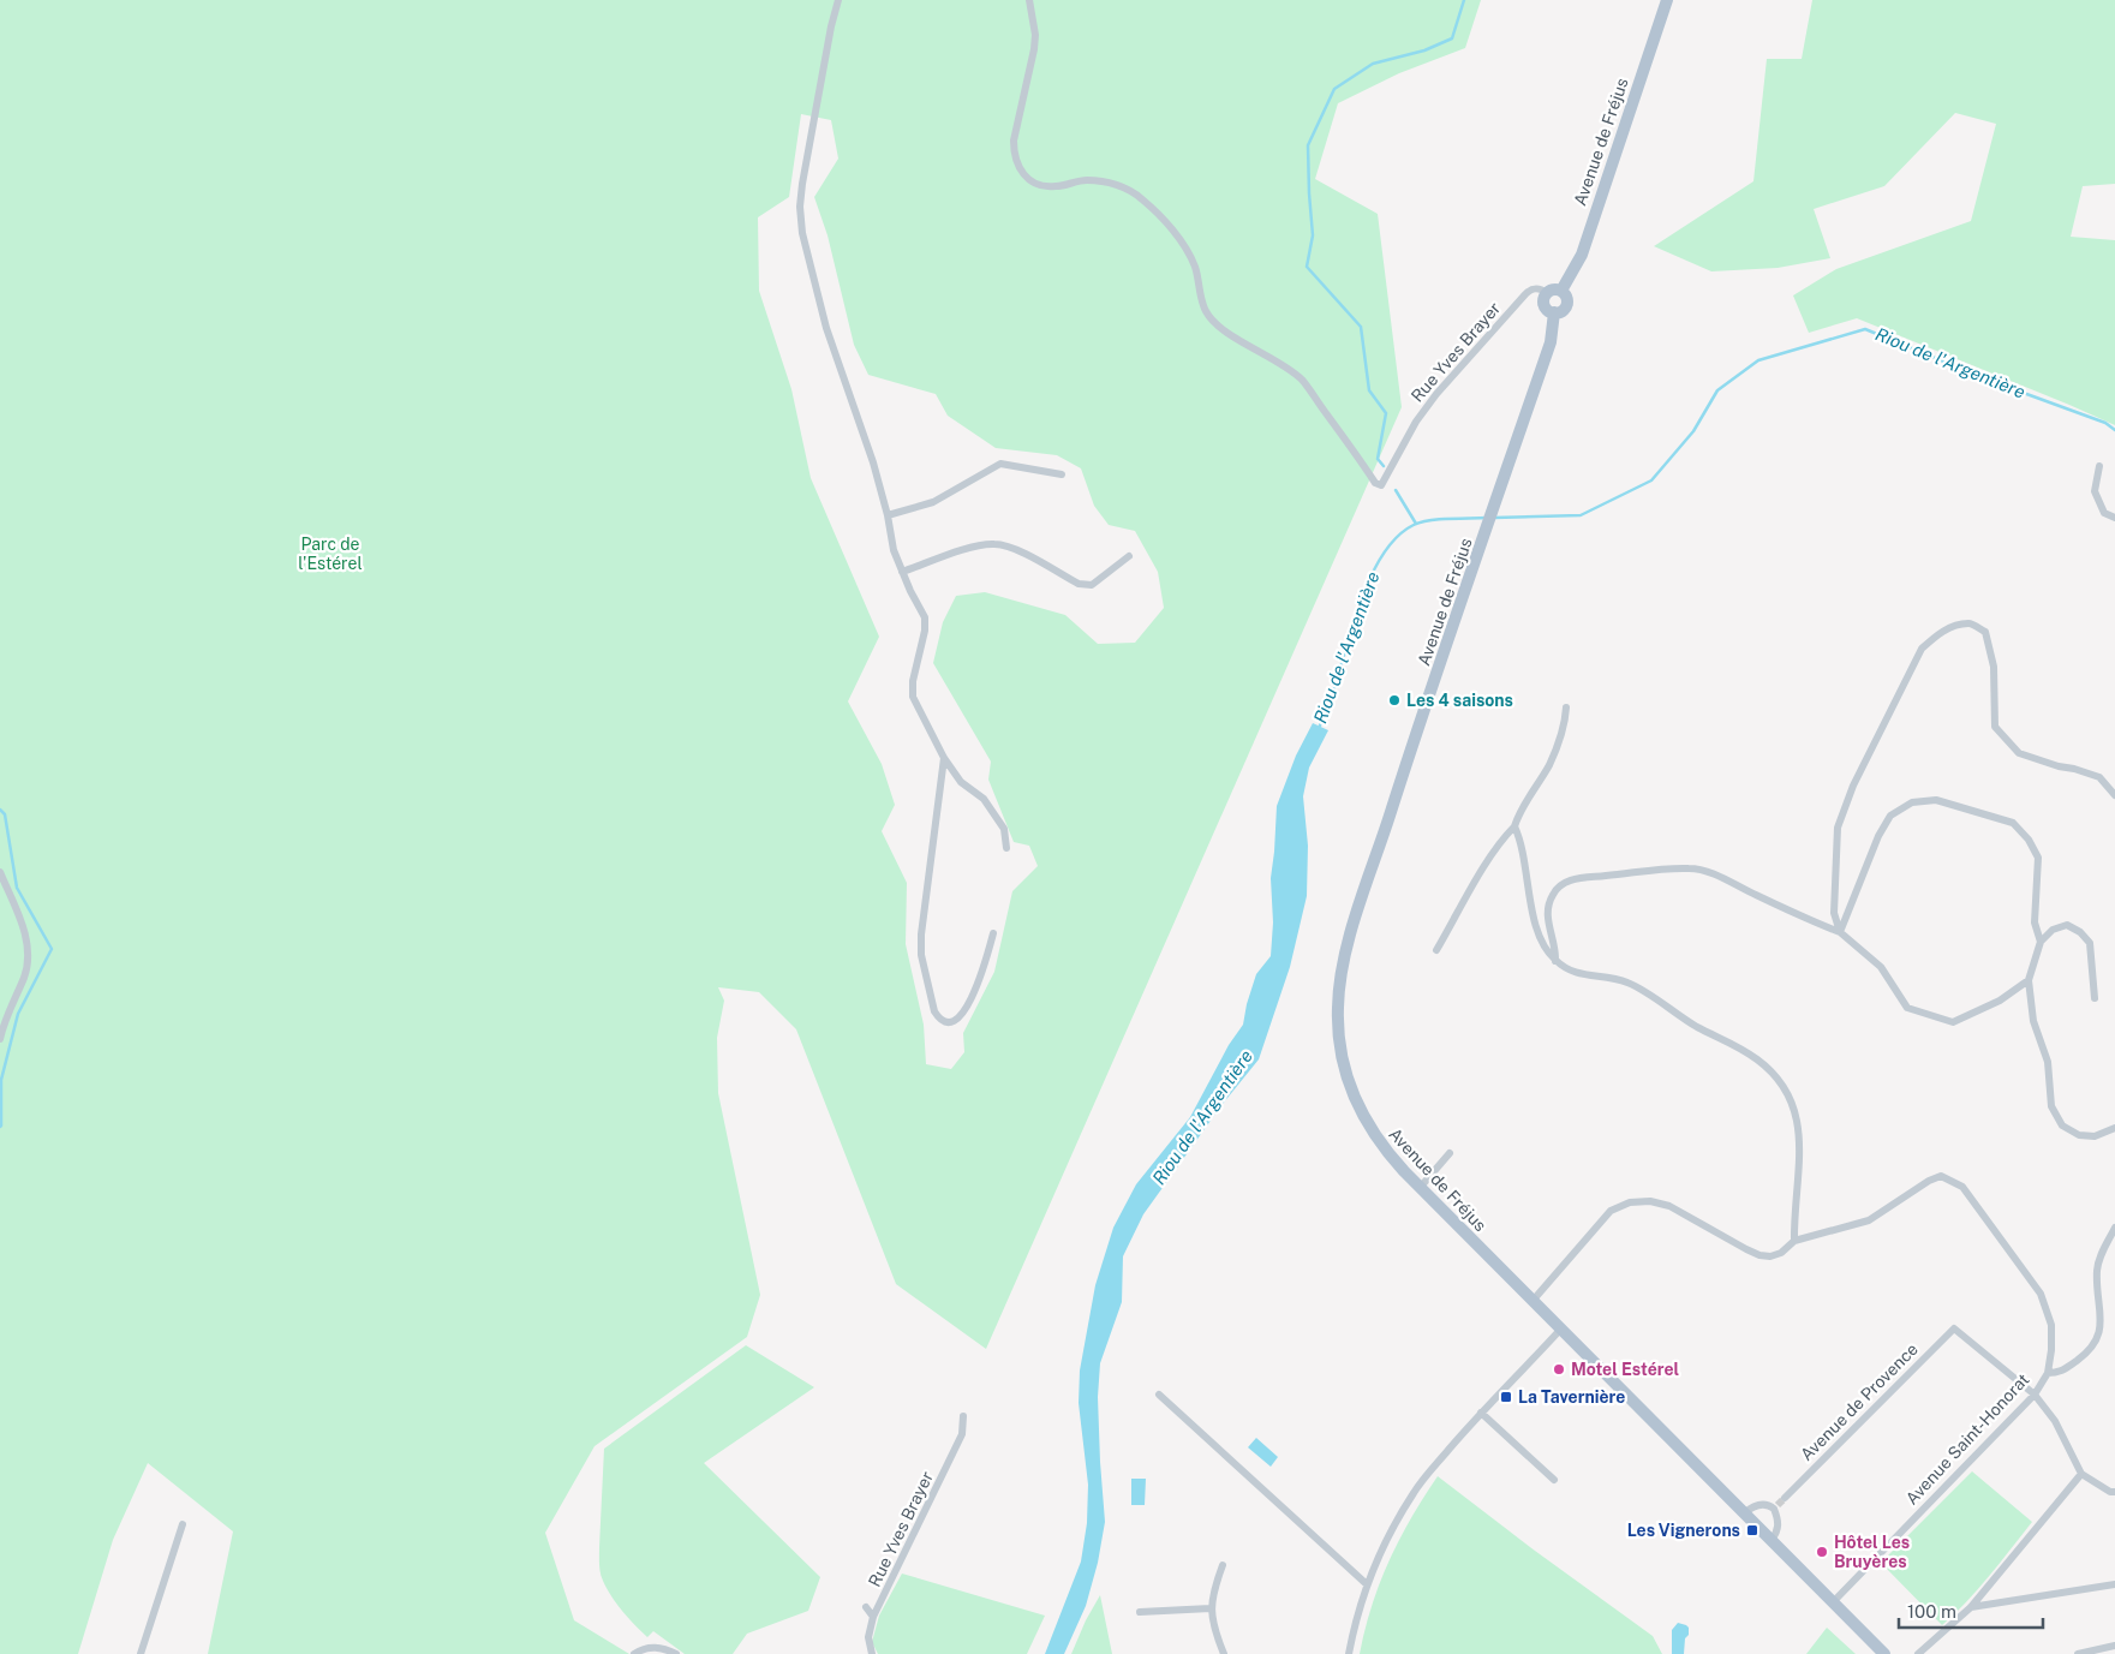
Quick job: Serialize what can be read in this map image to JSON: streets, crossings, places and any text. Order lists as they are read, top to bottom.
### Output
{
  "streets": {
    "main road": ["Avenue de Fréjus"],
    "street": ["Rue Yves Brayer", "Avenue de Provence", "Avenue Saint-Honorat"]
  },
  "crossings": [
    ["Avenue de Fréjus", "Rue Yves Brayer"],
    ["Avenue de Fréjus", "Avenue Saint-Honorat"],
    ["Avenue de Provence", "Avenue Saint-Honorat"]
  ],
  "water": ["Riou de l'Argentière"],
  "parks": ["Parc de l'Estérel"],
  "places": {
    "other": ["Les 4 saisons", "Motel Estérel", "Hôtel Les Bruyères"],
    "transit": ["La Tavernière", "Les Vignerons"]
  },
  "scale_bar": "100 m"
}
